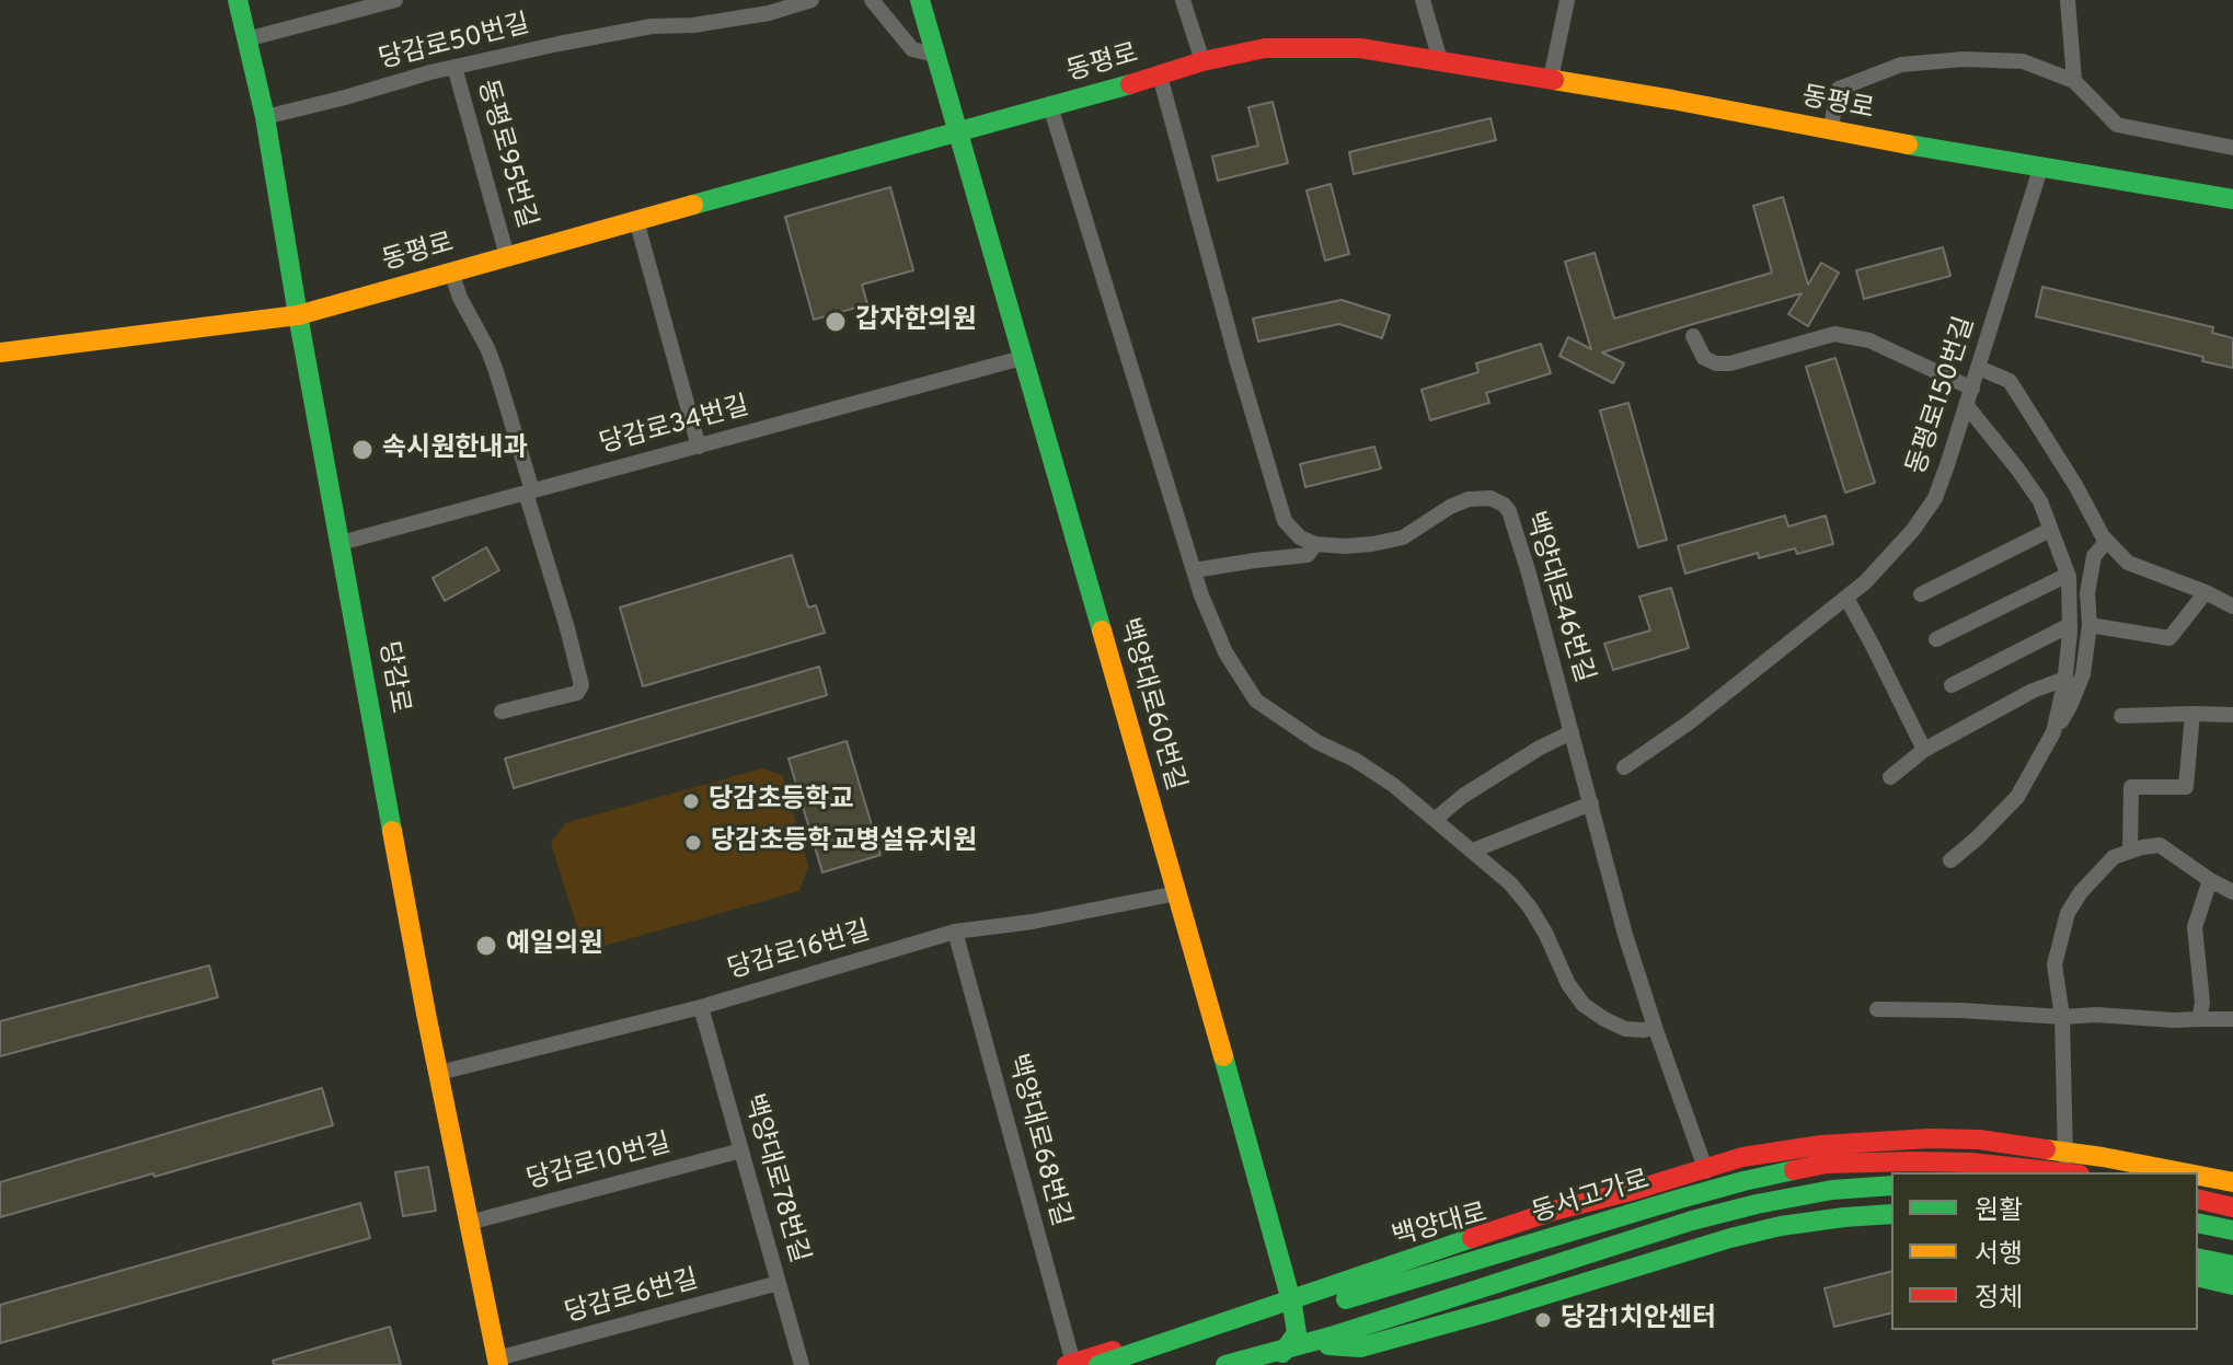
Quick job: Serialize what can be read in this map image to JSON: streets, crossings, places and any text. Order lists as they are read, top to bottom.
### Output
{
  "streets": {
    "main road": [
      "동평로",
      "당감로",
      "백양대로60번길",
      "동서고가로",
      "백양대로"
    ],
    "street": [
      "당감로50번길",
      "동평로95번길",
      "동평로150번길",
      "당감로34번길",
      "백양대로46번길",
      "당감로16번길",
      "백양대로68번길",
      "당감로10번길",
      "백양대로78번길",
      "당감로6번길"
    ]
  },
  "crossings": [
    ["당감로50번길", "동평로95번길"],
    ["당감로50번길", "당감로"],
    ["동평로", "동평로95번길"],
    ["동평로", "동평로150번길"],
    ["동평로", "당감로"],
    ["동평로", "백양대로60번길"],
    ["당감로34번길", "당감로"],
    ["당감로34번길", "백양대로60번길"],
    ["백양대로46번길", "백양대로"],
    ["당감로", "당감로16번길"],
    ["당감로", "당감로10번길"],
    ["당감로", "당감로6번길"],
    ["백양대로60번길", "당감로16번길"],
    ["백양대로60번길", "백양대로"],
    ["당감로16번길", "백양대로68번길"],
    ["당감로16번길", "백양대로78번길"],
    ["백양대로68번길", "백양대로"],
    ["당감로10번길", "백양대로78번길"],
    ["백양대로78번길", "당감로6번길"],
    ["동서고가로", "백양대로"]
  ],
  "places": [
    "갑자한의원",
    "속시원한내과",
    "당감초등학교",
    "당감초등학교병설유치원",
    "예일의원",
    "당감1치안센터"
  ],
  "legend": ["원활", "서행", "정체"]
}
